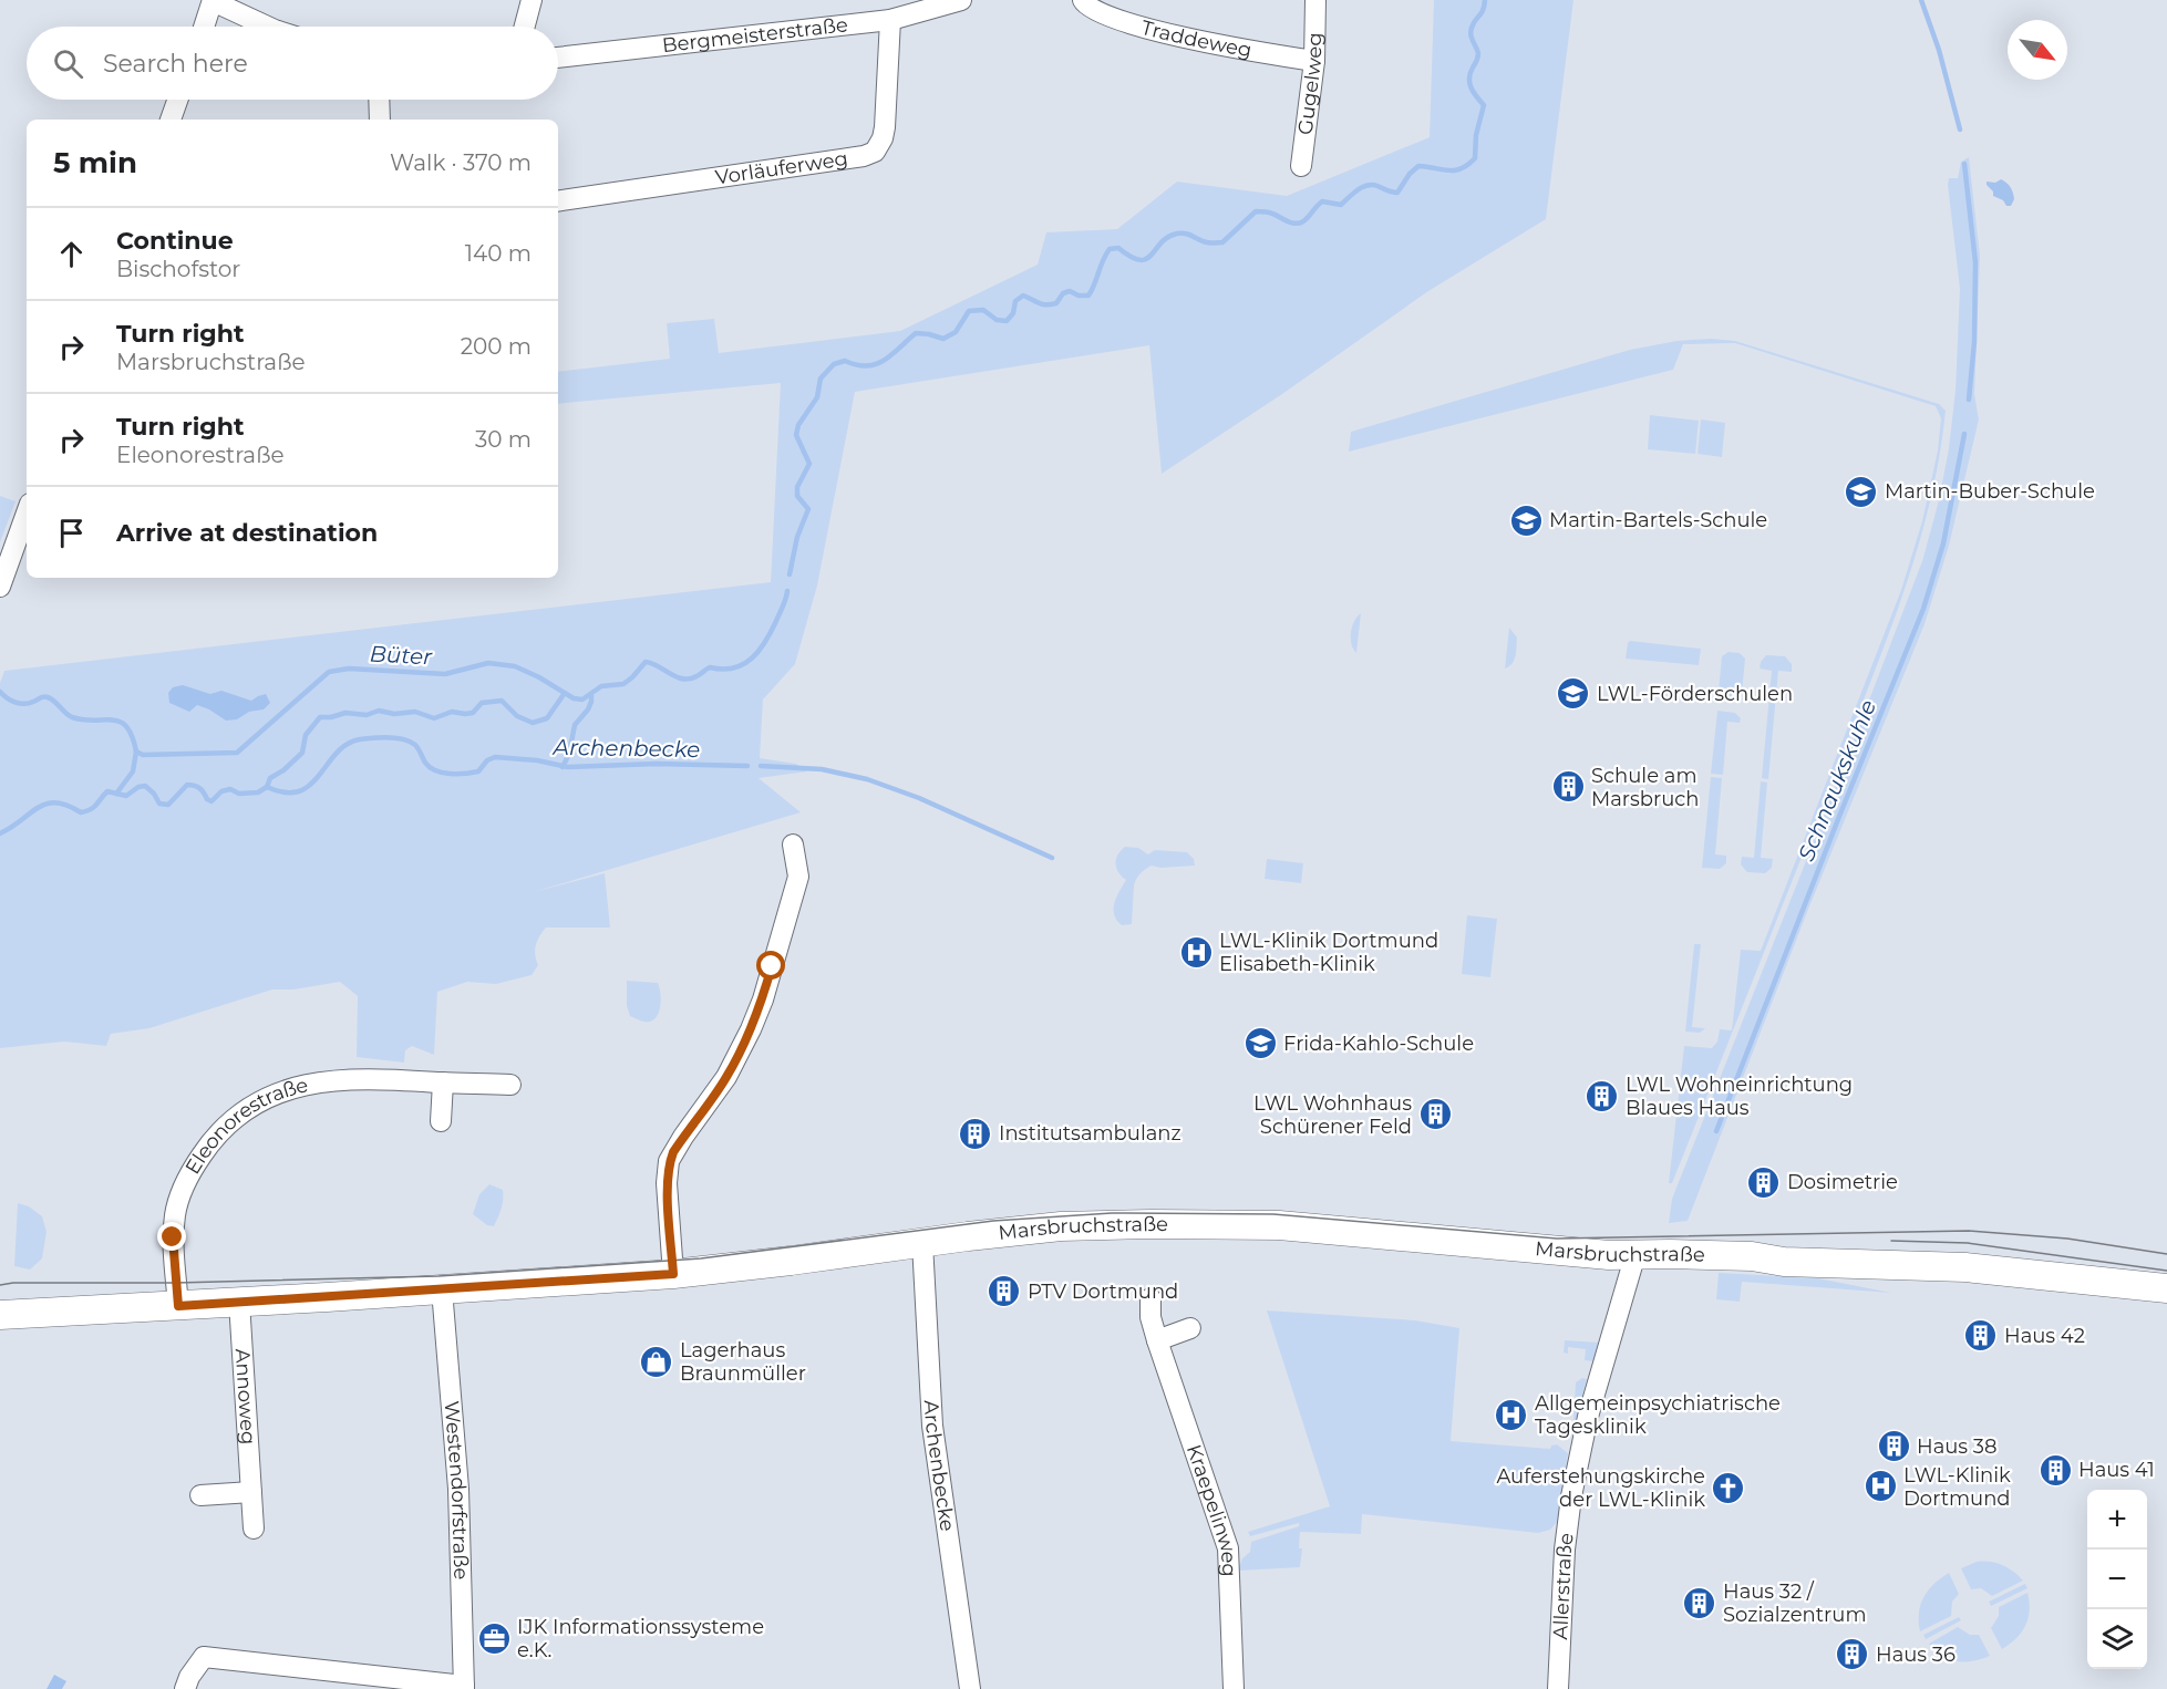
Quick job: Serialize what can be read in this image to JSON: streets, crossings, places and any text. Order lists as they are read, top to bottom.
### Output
{
  "streets": {
    "street": [
      "Bergmeisterstraße",
      "Traddeweg",
      "Gugelweg",
      "Vorläuferweg",
      "Eleonorestraße",
      "Marsbruchstraße",
      "Annoweg",
      "Archenbecke",
      "Westendorfstraße",
      "Kraepelinweg",
      "Allerstraße"
    ]
  },
  "crossings": [
    ["Bergmeisterstraße", "Vorläuferweg"],
    ["Traddeweg", "Gugelweg"],
    ["Eleonorestraße", "Marsbruchstraße"],
    ["Marsbruchstraße", "Annoweg"],
    ["Marsbruchstraße", "Archenbecke"],
    ["Marsbruchstraße", "Westendorfstraße"],
    ["Marsbruchstraße", "Allerstraße"]
  ],
  "water": ["Büter", "Archenbecke", "Schnaukskuhle"],
  "places": {
    "school or university": [
      "Martin-Buber-Schule",
      "Martin-Bartels-Schule",
      "LWL-Förderschulen",
      "Frida-Kahlo-Schule"
    ],
    "building": [
      "Schule am Marsbruch",
      "LWL Wohneinrichtung Blaues Haus",
      "LWL Wohnhaus Schürener Feld",
      "Institutsambulanz",
      "Dosimetrie",
      "PTV Dortmund",
      "Haus 42",
      "Haus 38",
      "Haus 41",
      "Haus 32 / Sozialzentrum",
      "Haus 36"
    ],
    "hospital": ["LWL-Klinik Dortmund Elisabeth-Klinik", "Allgemeinpsychiatrische Tagesklinik", "LWL-Klinik Dortmund"],
    "shop": ["Lagerhaus Braunmüller"],
    "church": ["Auferstehungskirche der LWL-Klinik"],
    "office": ["IJK Informationssysteme e.K."]
  },
  "north": "bottom right",
  "page": {
    "search": "Search here",
    "heading": ["5 min", "Walk · 370 m"],
    "list": [
      ["Continue", "Bischofstor", "140 m"],
      ["Turn right", "Marsbruchstraße", "200 m"],
      ["Turn right", "Eleonorestraße", "30 m"],
      "Arrive at destination"
    ],
    "map_buttons": ["+", "−"]
  }
}
